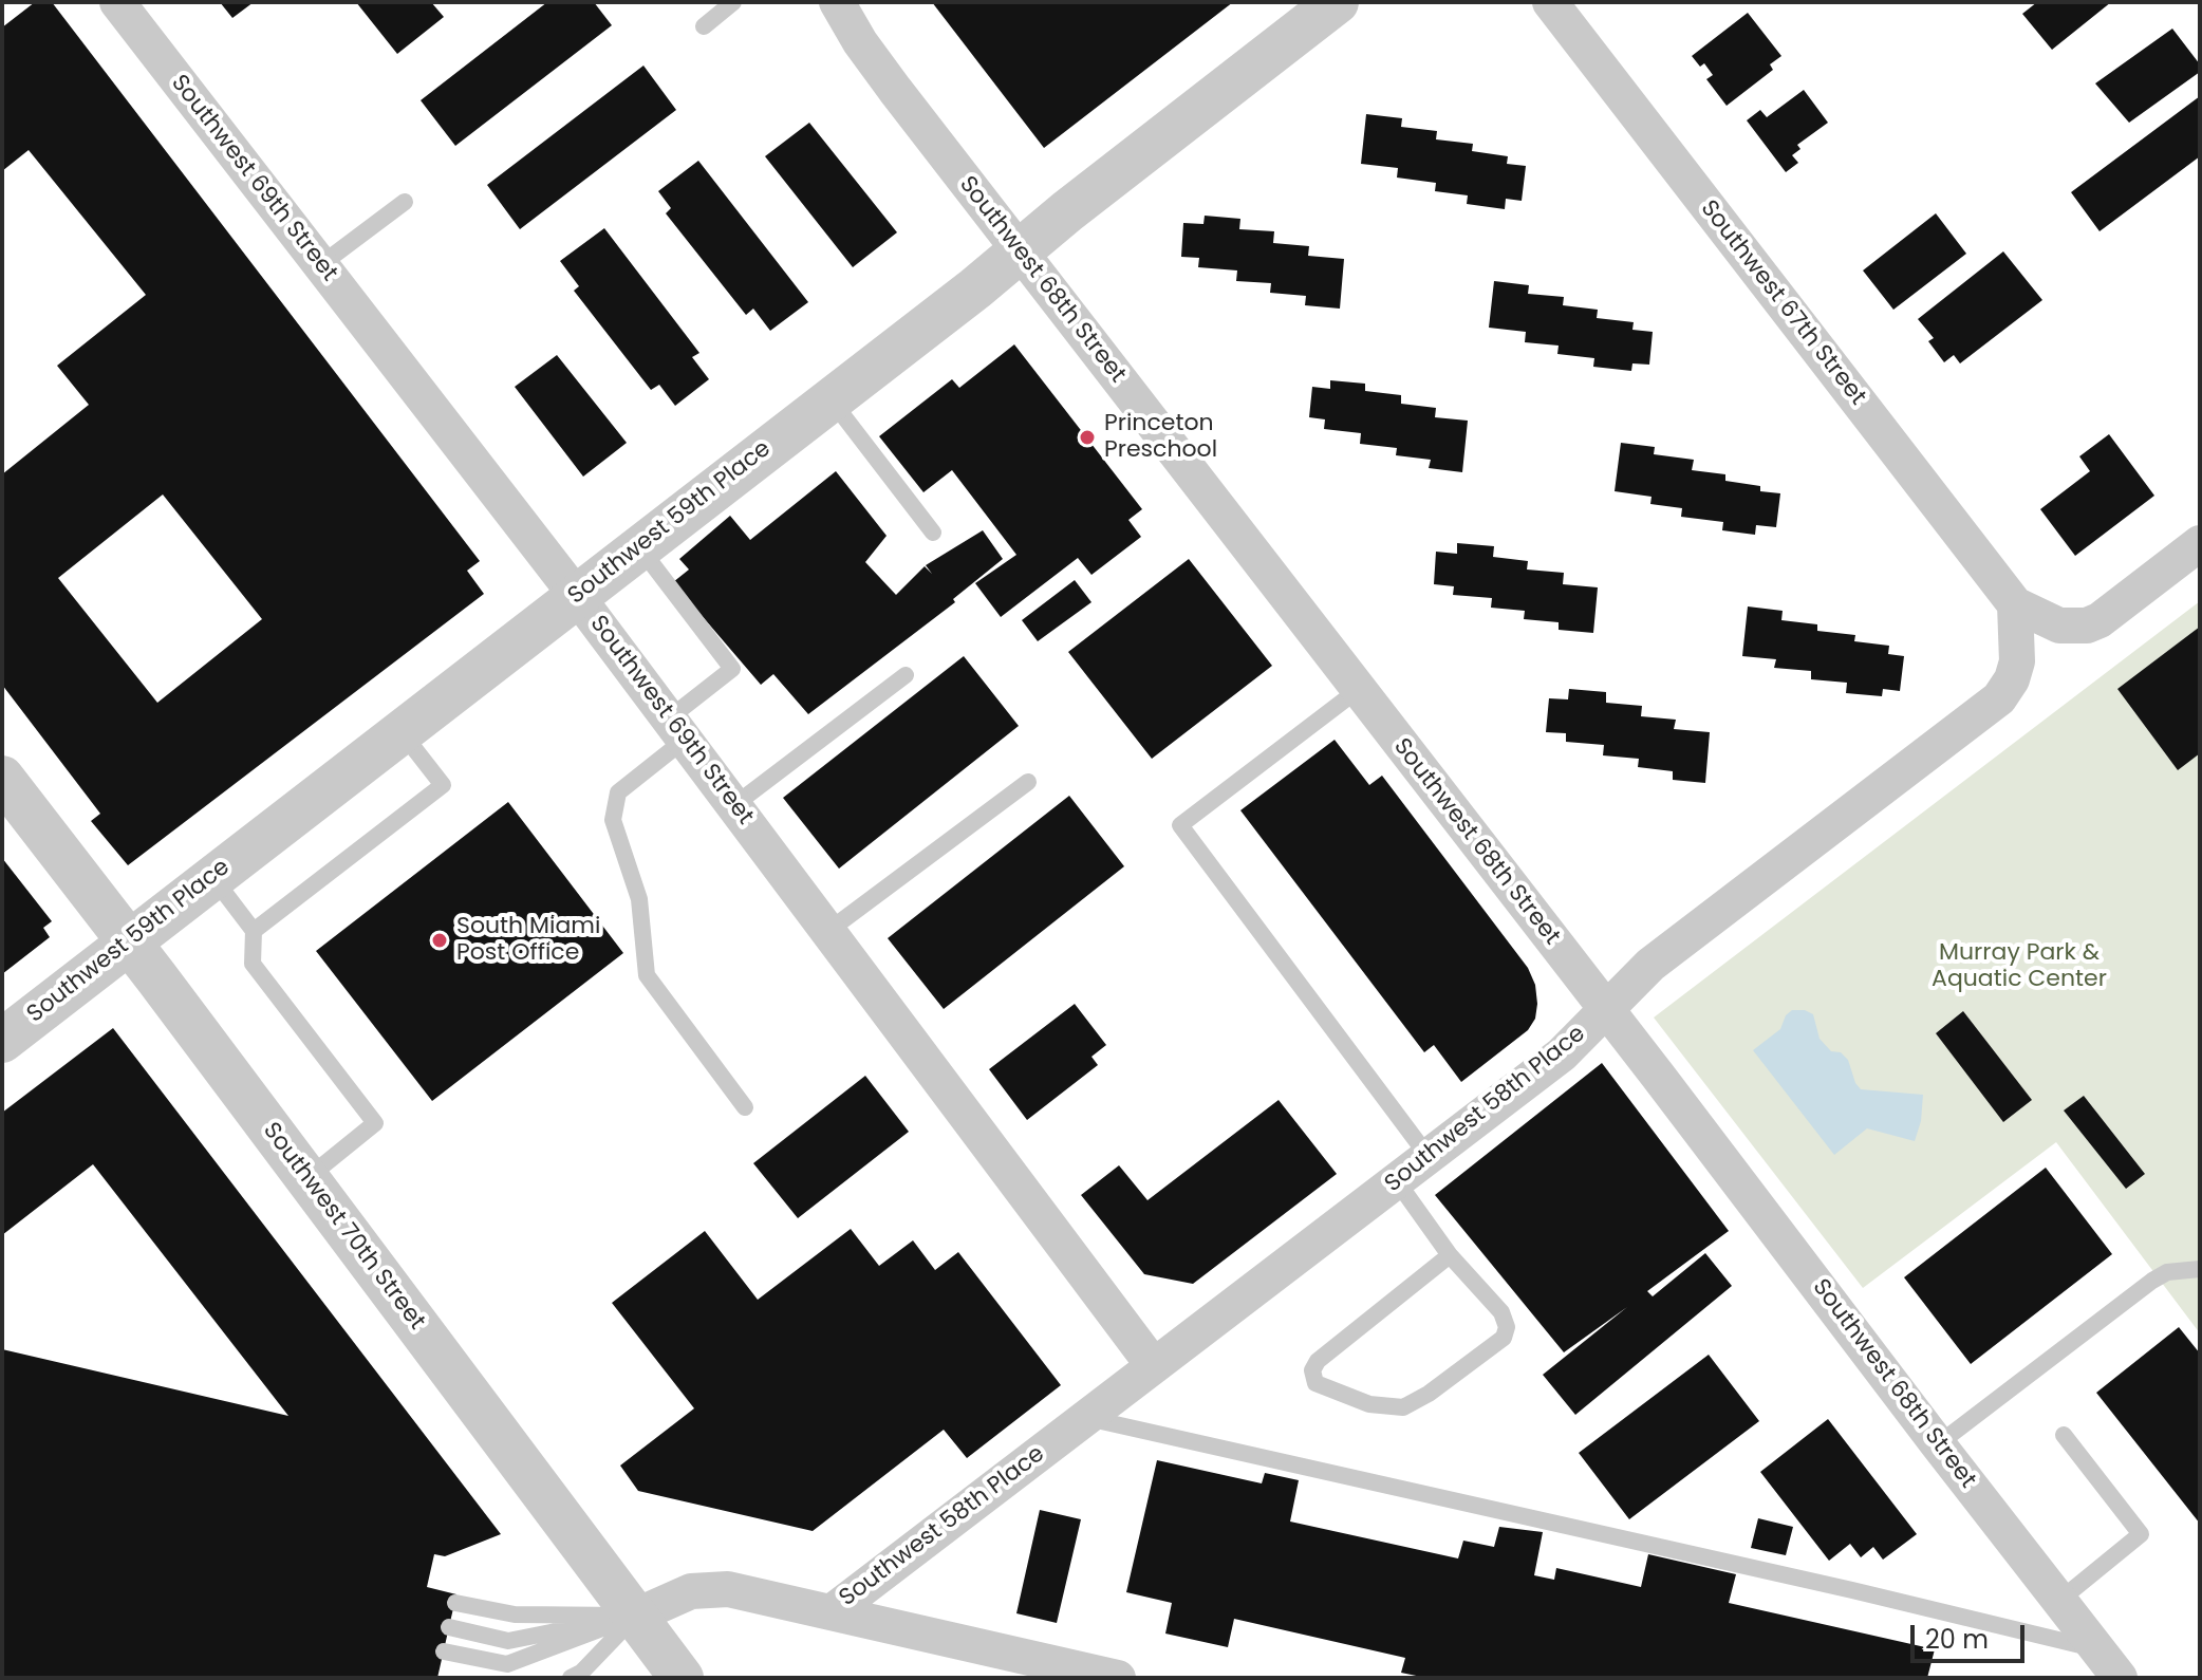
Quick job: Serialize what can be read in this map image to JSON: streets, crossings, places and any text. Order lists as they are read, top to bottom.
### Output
{
  "streets": {
    "street": [
      "Southwest 69th Street",
      "Southwest 68th Street",
      "Southwest 67th Street",
      "Southwest 59th Place",
      "Southwest 58th Place",
      "Southwest 70th Street"
    ]
  },
  "crossings": [
    ["Southwest 69th Street", "Southwest 59th Place"],
    ["Southwest 69th Street", "Southwest 58th Place"],
    ["Southwest 68th Street", "Southwest 59th Place"],
    ["Southwest 68th Street", "Southwest 58th Place"],
    ["Southwest 67th Street", "Southwest 58th Place"],
    ["Southwest 59th Place", "Southwest 70th Street"]
  ],
  "parks": ["Murray Park & Aquatic Center"],
  "places": ["Princeton Preschool", "South Miami Post Office"],
  "scale_bar": "20 m"
}
